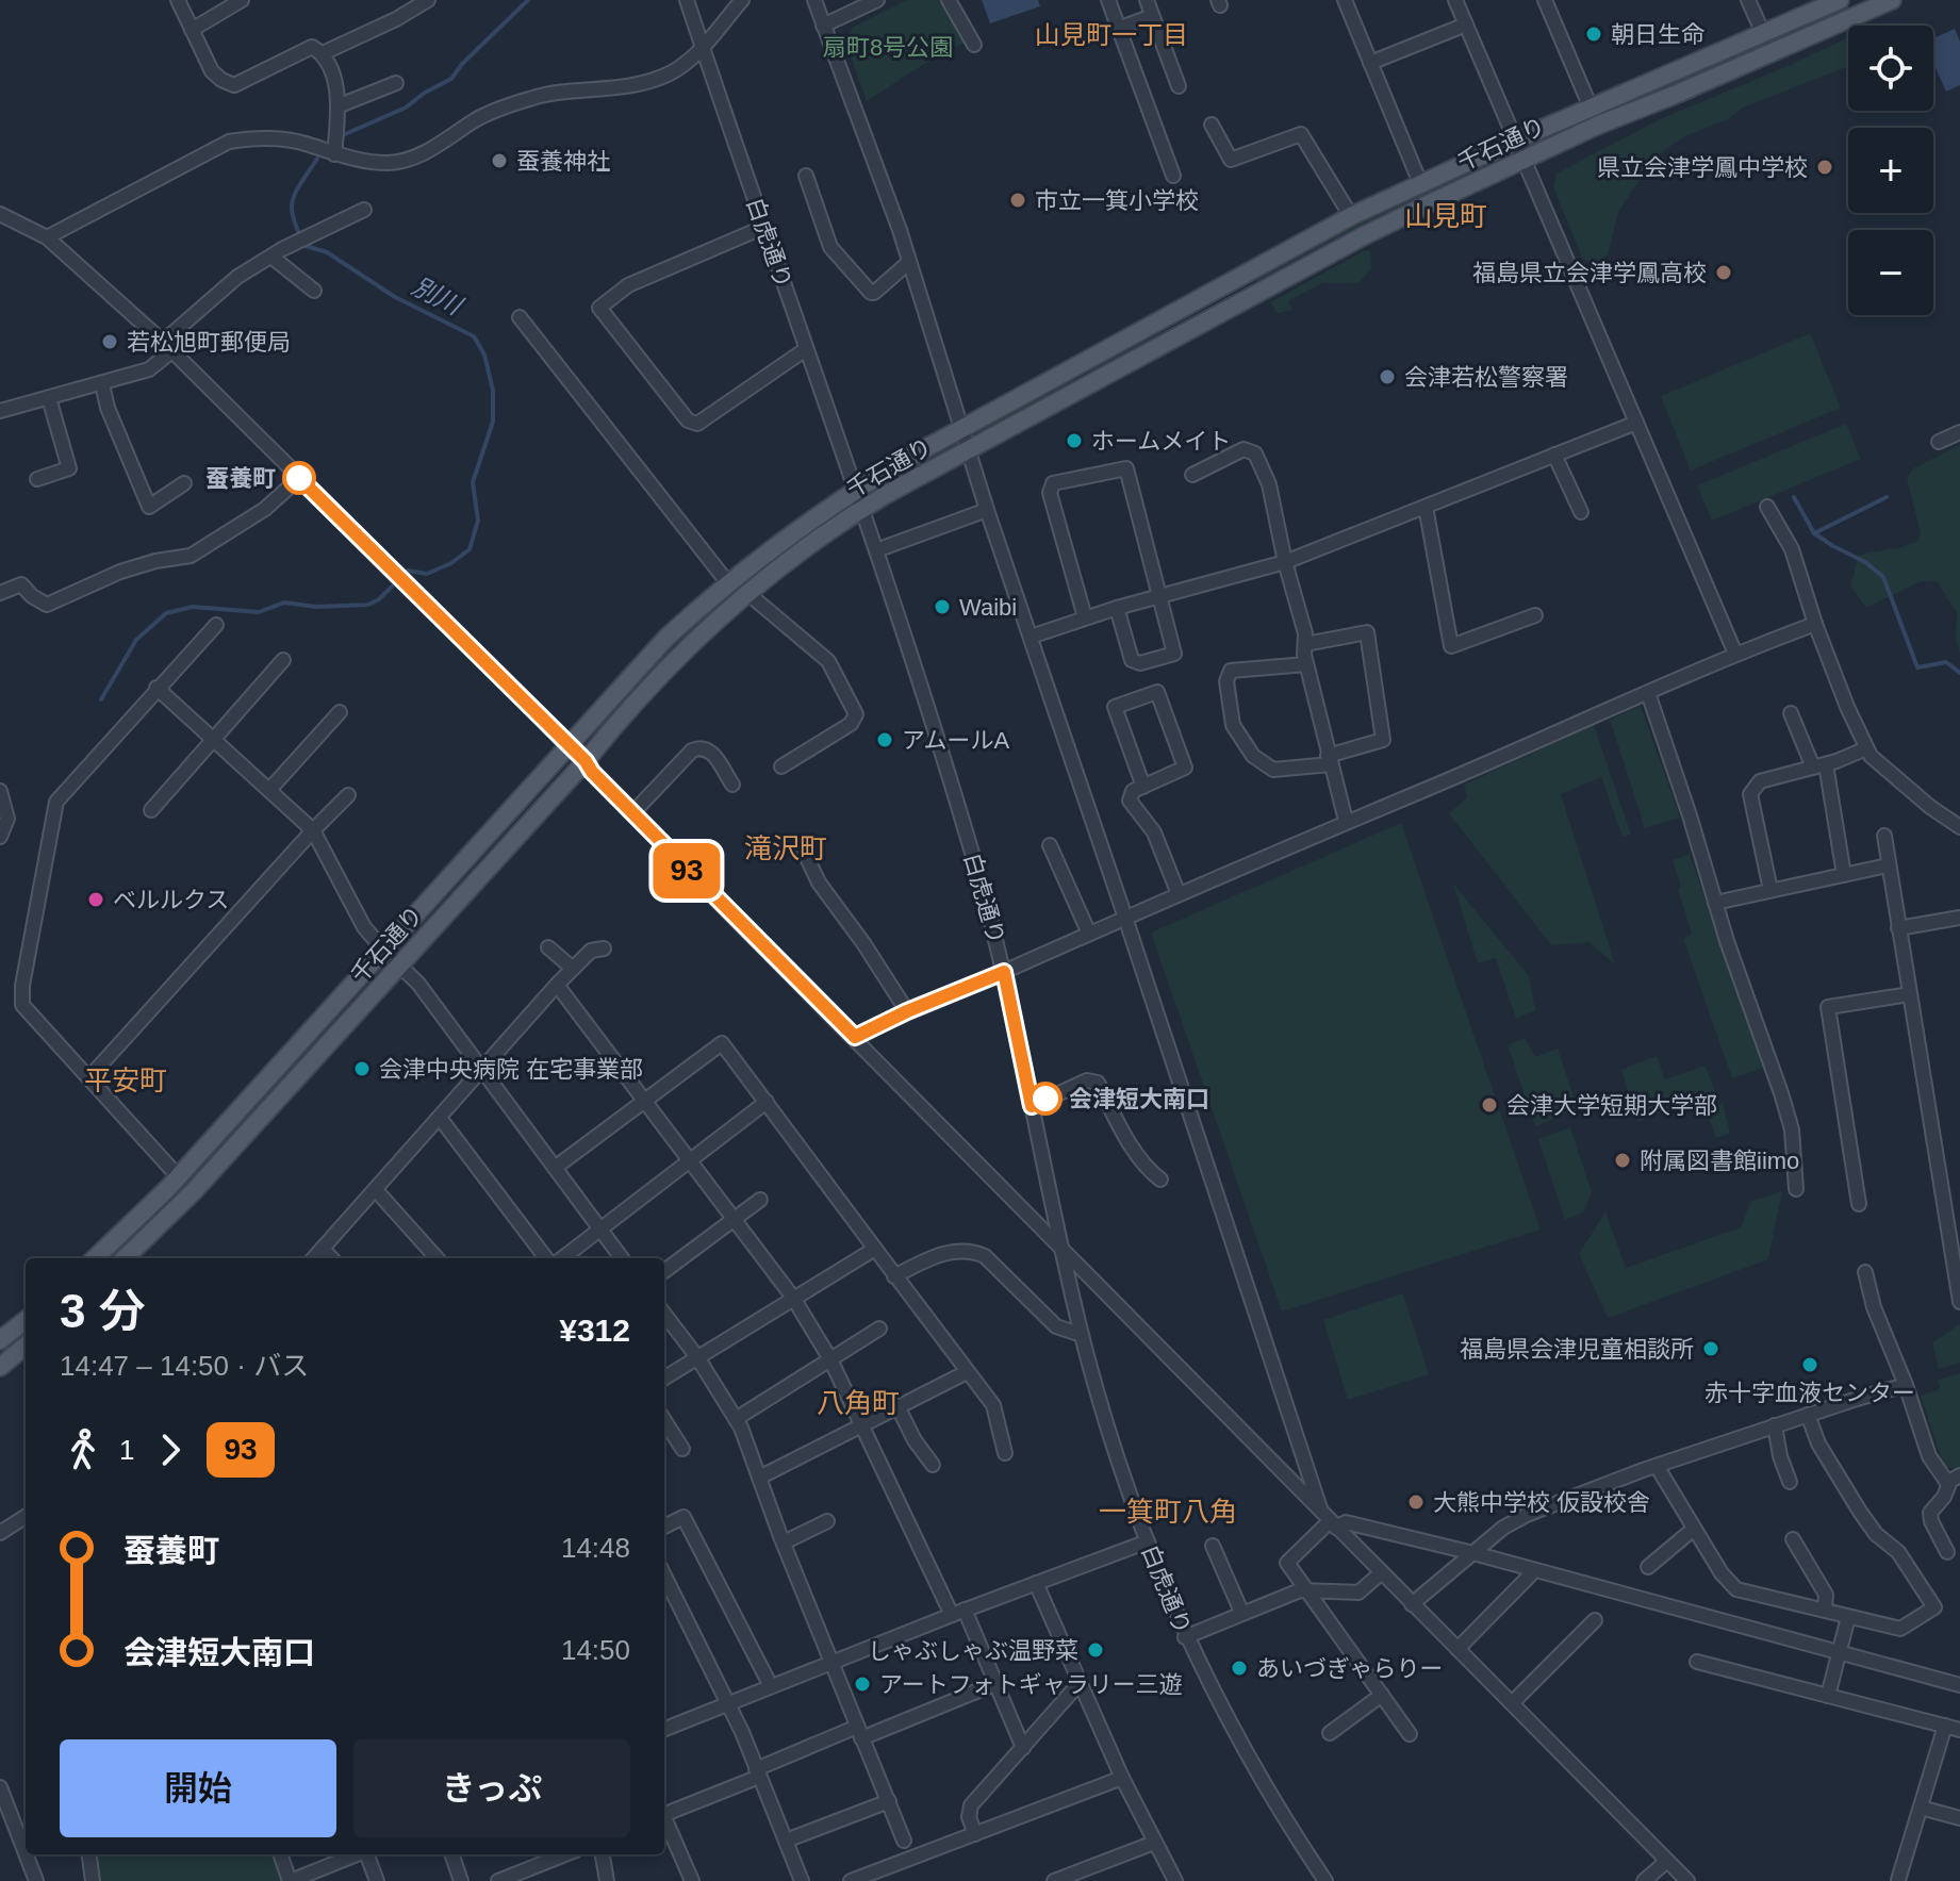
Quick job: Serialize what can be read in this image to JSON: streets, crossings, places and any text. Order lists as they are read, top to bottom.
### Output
{
  "streets": {
    "main road": ["千石通り"],
    "street": ["白虎通り"]
  },
  "crossings": [
    ["千石通り", "白虎通り"]
  ],
  "districts": [
    "山見町一丁目",
    "山見町",
    "滝沢町",
    "平安町",
    "八角町",
    "一箕町八角"
  ],
  "water": ["別川"],
  "parks": ["扇町8号公園"],
  "places": [
    "朝日生命",
    "蚕養神社",
    "県立会津学鳳中学校",
    "市立一箕小学校",
    "福島県立会津学鳳高校",
    "若松旭町郵便局",
    "会津若松警察署",
    "ホームメイト",
    "蚕養町",
    "Waibi",
    "アムールA",
    "ベルルクス",
    "会津中央病院 在宅事業部",
    "会津短大南口",
    "会津大学短期大学部",
    "附属図書館iimo",
    "福島県会津児童相談所",
    "赤十字血液センター",
    "大熊中学校 仮設校舎",
    "しゃぶしゃぶ温野菜",
    "あいづぎゃらりー",
    "アートフォトギャラリー三遊"
  ],
  "lines": ["bus line 93"],
  "page": {
    "on_map": "93",
    "map_buttons": ["+", "−"],
    "heading": ["3 分", "14:47 – 14:50 · バス", "¥312"],
    "legs": ["1", "93"],
    "list": [
      {
        "name": "蚕養町",
        "value": "14:48"
      },
      {
        "name": "会津短大南口",
        "value": "14:50"
      }
    ],
    "buttons": ["開始", "きっぷ"]
  }
}
